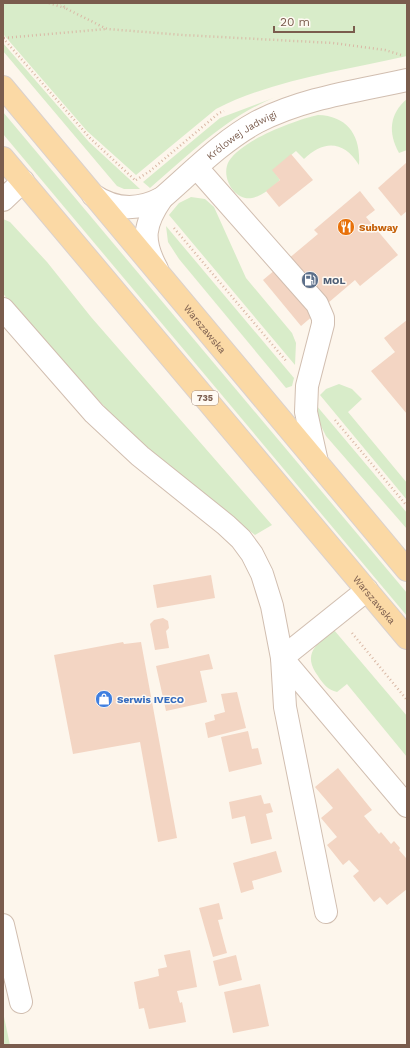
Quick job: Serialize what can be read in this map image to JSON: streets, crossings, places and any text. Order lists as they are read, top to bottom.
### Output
{
  "streets": {
    "main road": ["Warszawska", "735"],
    "street": ["Królowej Jadwigi"]
  },
  "crossings": [
    ["Królowej Jadwigi", "Warszawska"]
  ],
  "places": {
    "restaurant": ["Subway"],
    "fuel station": ["MOL"],
    "shop": ["Serwis IVECO"]
  },
  "scale_bar": "20 m"
}
